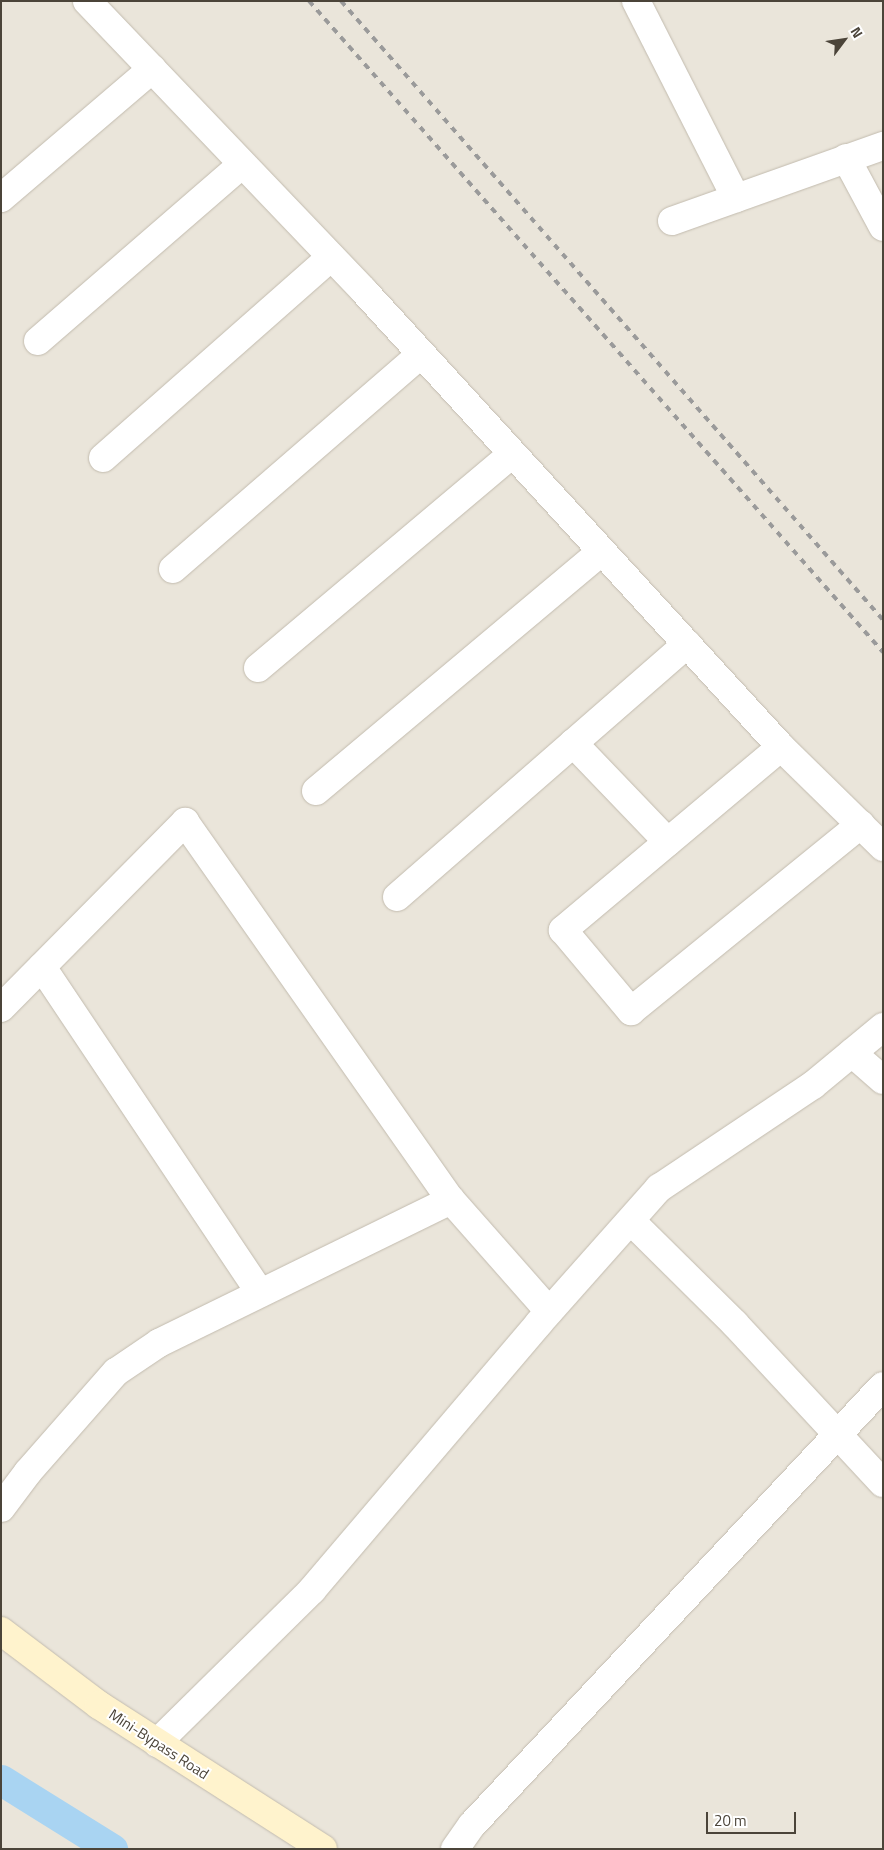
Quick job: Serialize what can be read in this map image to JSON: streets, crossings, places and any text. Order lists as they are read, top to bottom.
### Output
{
  "streets": {
    "main road": ["Mini-Bypass Road"]
  },
  "scale_bar": "20 m",
  "north": "top right"
}
